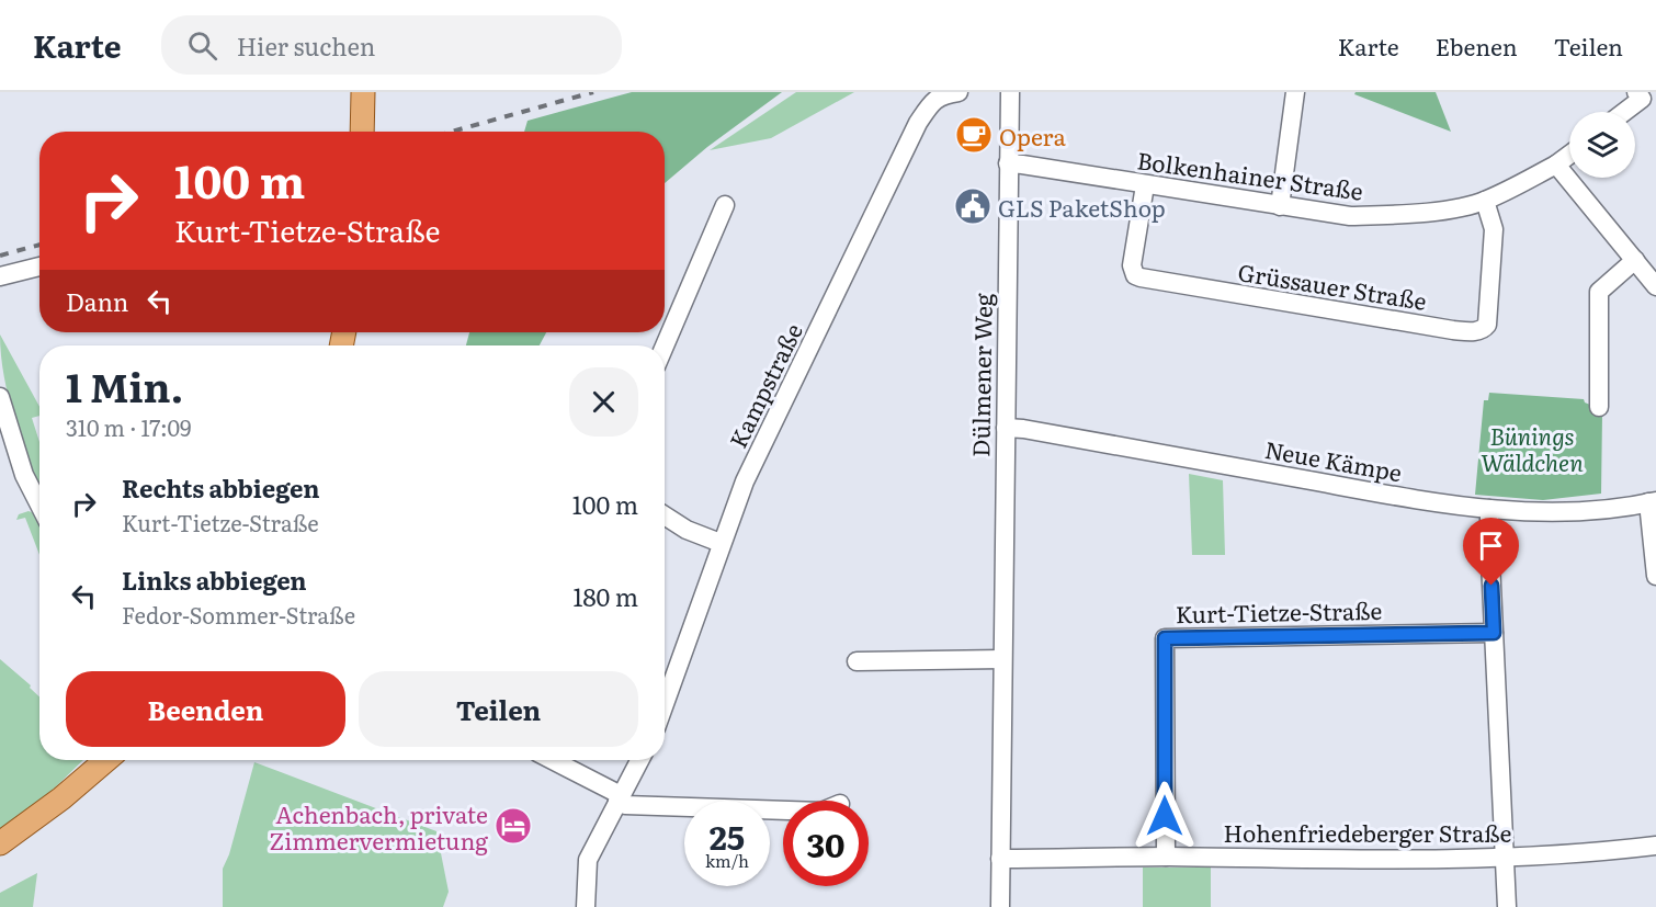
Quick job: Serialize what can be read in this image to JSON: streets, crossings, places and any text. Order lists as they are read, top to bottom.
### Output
{
  "streets": {
    "street": [
      "Bolkenhainer Straße",
      "Grüssauer Straße",
      "Dülmener Weg",
      "Kampstraße",
      "Neue Kämpe",
      "Kurt-Tietze-Straße",
      "Hohenfriedeberger Straße"
    ]
  },
  "crossings": [
    ["Bolkenhainer Straße", "Grüssauer Straße"],
    ["Bolkenhainer Straße", "Dülmener Weg"],
    ["Dülmener Weg", "Neue Kämpe"],
    ["Dülmener Weg", "Hohenfriedeberger Straße"],
    ["Kurt-Tietze-Straße", "Hohenfriedeberger Straße"]
  ],
  "parks": ["Bünings Wäldchen"],
  "places": {
    "cafe": ["Opera"],
    "public building": ["GLS PaketShop"],
    "hotel": ["Achenbach, private Zimmervermietung"]
  },
  "page": {
    "header": "Karte",
    "search": "Hier suchen",
    "nav": ["Karte", "Ebenen", "Teilen"],
    "turn": ["100 m", "Kurt-Tietze-Straße"],
    "then": "Dann",
    "heading": ["1 Min.", "310 m · 17:09"],
    "list": [
      {
        "name": "Rechts abbiegen",
        "note": "Kurt-Tietze-Straße",
        "value": "100 m"
      },
      {
        "name": "Links abbiegen",
        "note": "Fedor-Sommer-Straße",
        "value": "180 m"
      }
    ],
    "buttons": ["Beenden", "Teilen"],
    "speed": "25 km/h",
    "limit": "30"
  }
}
